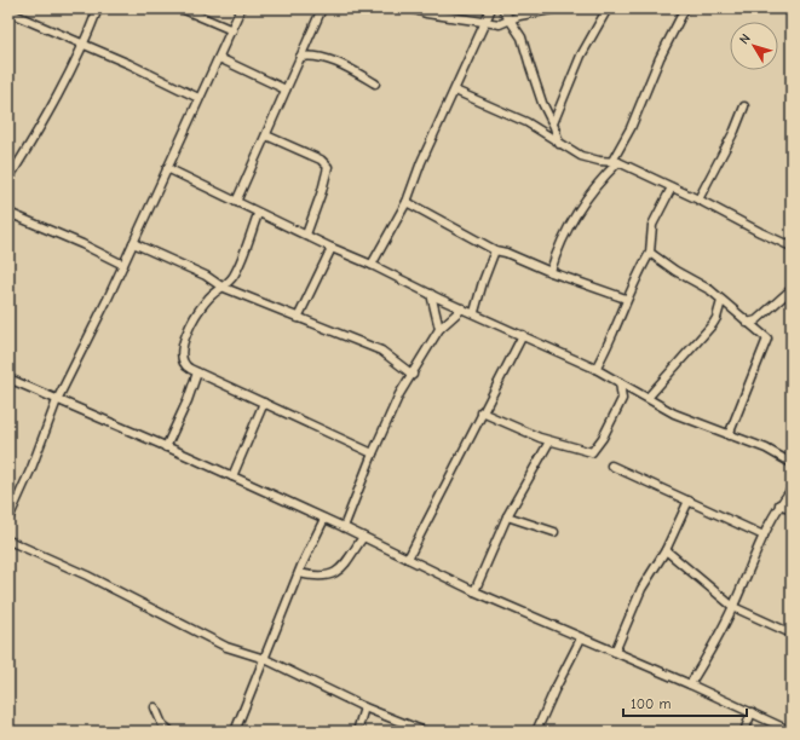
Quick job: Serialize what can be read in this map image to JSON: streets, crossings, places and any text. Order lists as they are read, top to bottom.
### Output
{
  "scale_bar": "100 m",
  "north": "top left"
}
